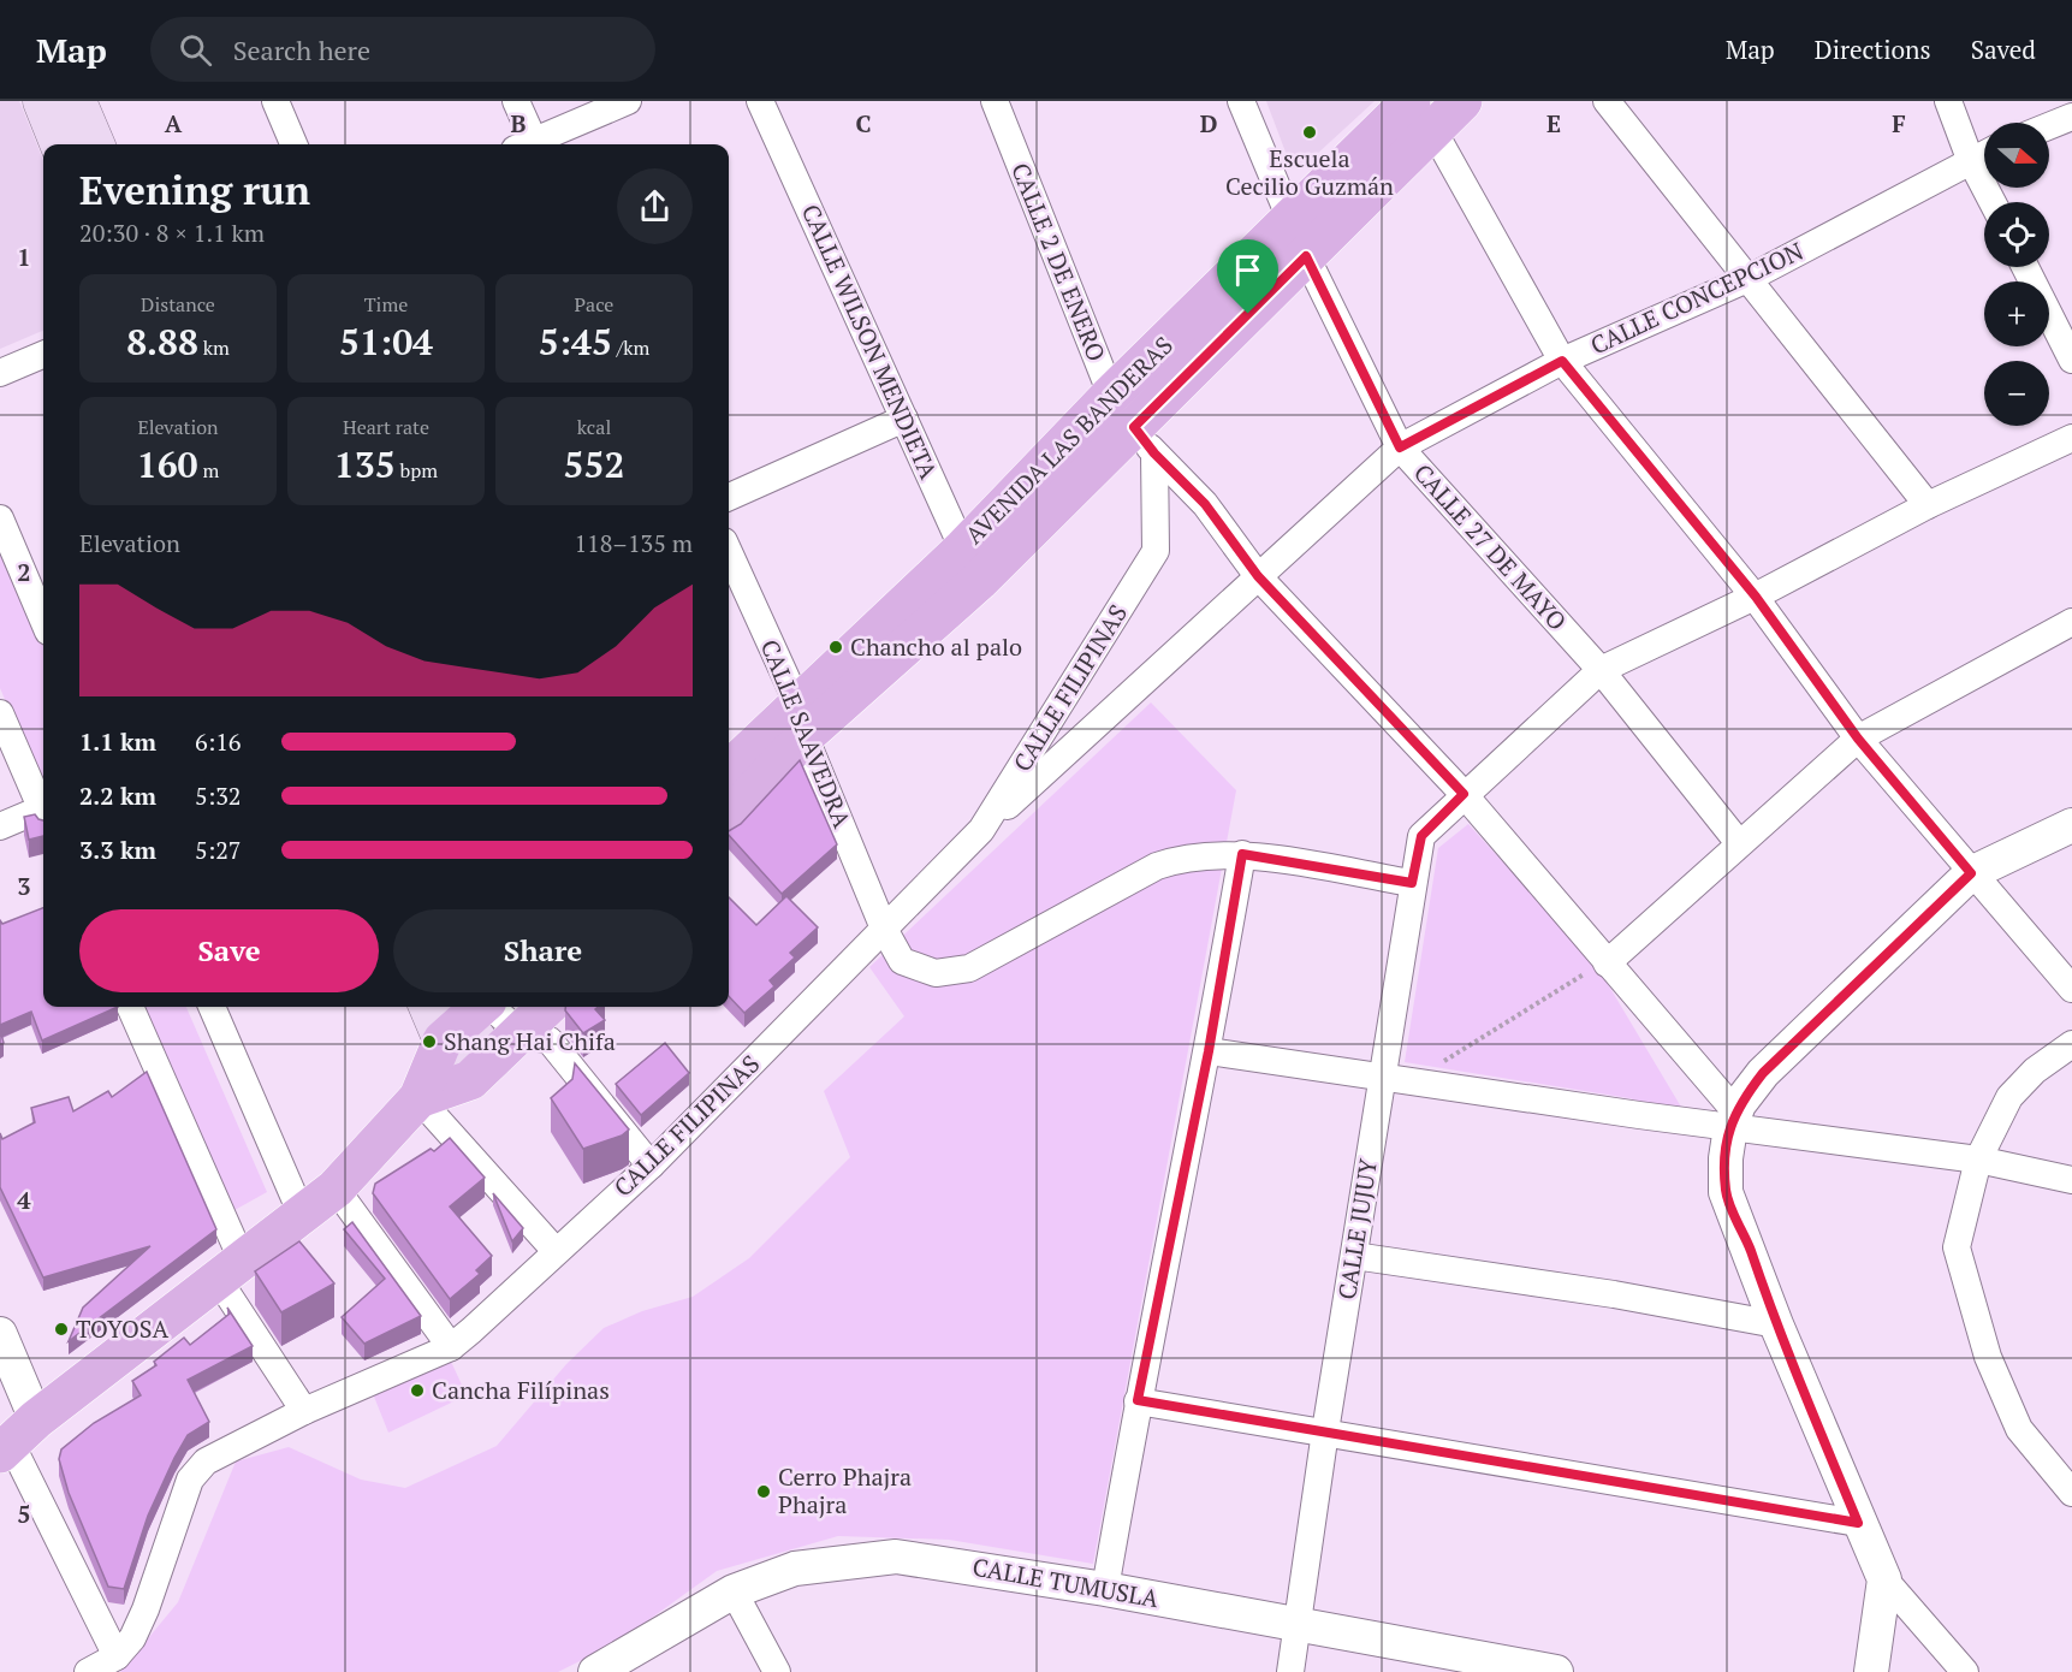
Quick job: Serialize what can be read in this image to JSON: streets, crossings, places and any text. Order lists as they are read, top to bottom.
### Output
{
  "streets": {
    "main road": ["AVENIDA LAS BANDERAS"],
    "street": [
      "CALLE 2 DE ENERO",
      "CALLE CONCEPCION",
      "CALLE WILSON MENDIETA",
      "CALLE 27 DE MAYO",
      "CALLE FILIPINAS",
      "CALLE SAAVEDRA",
      "CALLE JUJUY",
      "CALLE TUMUSLA"
    ]
  },
  "crossings": [
    ["CALLE 2 DE ENERO", "CALLE CONCEPCION"],
    ["CALLE 2 DE ENERO", "AVENIDA LAS BANDERAS"],
    ["CALLE 2 DE ENERO", "CALLE FILIPINAS"],
    ["CALLE 2 DE ENERO", "CALLE JUJUY"],
    ["CALLE CONCEPCION", "CALLE 27 DE MAYO"],
    ["CALLE CONCEPCION", "CALLE FILIPINAS"],
    ["CALLE WILSON MENDIETA", "AVENIDA LAS BANDERAS"],
    ["AVENIDA LAS BANDERAS", "CALLE 27 DE MAYO"],
    ["AVENIDA LAS BANDERAS", "CALLE FILIPINAS"],
    ["AVENIDA LAS BANDERAS", "CALLE SAAVEDRA"],
    ["CALLE FILIPINAS", "CALLE SAAVEDRA"],
    ["CALLE SAAVEDRA", "CALLE JUJUY"],
    ["CALLE JUJUY", "CALLE TUMUSLA"]
  ],
  "places": [
    "Escuela Cecilio Guzmán",
    "Chancho al palo",
    "Shang Hai Chifa",
    "TOYOSA",
    "Cancha Filípinas",
    "Cerro Phajra Phajra"
  ],
  "north": "right",
  "page": {
    "header": "Map",
    "search": "Search here",
    "nav": ["Map", "Directions", "Saved"],
    "map_buttons": ["+", "−"],
    "heading": ["Evening run", "20:30 · 8 × 1.1 km"],
    "stats": [
      ["Distance", "8.88 km"],
      ["Time", "51:04"],
      ["Pace", "5:45 /km"],
      ["Elevation", "160 m"],
      ["Heart rate", "135 bpm"],
      ["kcal", "552"]
    ],
    "chart": ["Elevation", "118–135 m"],
    "list": [
      {
        "name": "1.1 km",
        "note": "6:16"
      },
      {
        "name": "2.2 km",
        "note": "5:32"
      },
      {
        "name": "3.3 km",
        "note": "5:27"
      }
    ],
    "buttons": ["Save", "Share"]
  },
  "grid": {
    "columns": [
      "A",
      "B",
      "C",
      "D",
      "E",
      "F"
    ],
    "rows": [
      "1",
      "2",
      "3",
      "4",
      "5"
    ]
  }
}
